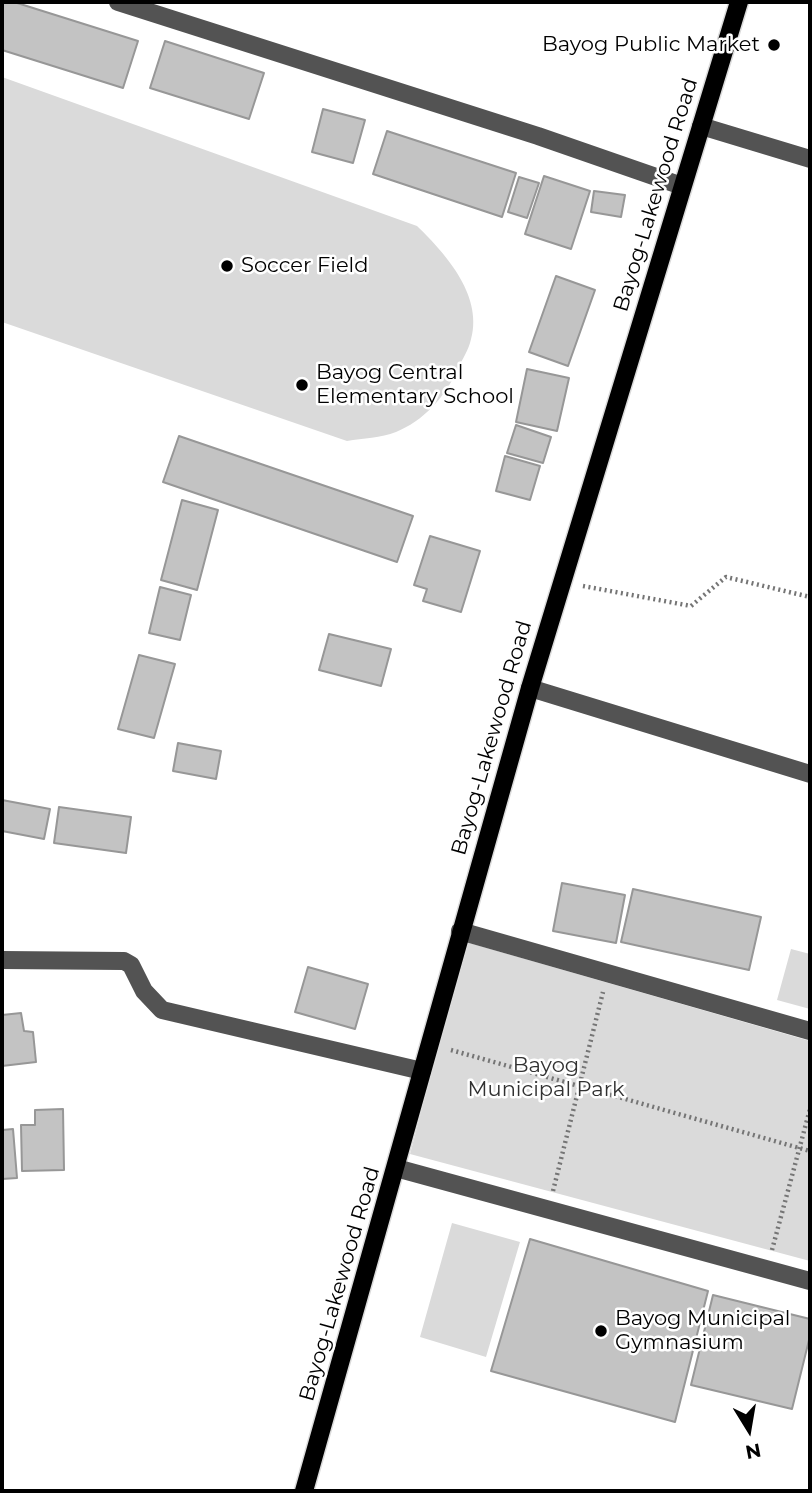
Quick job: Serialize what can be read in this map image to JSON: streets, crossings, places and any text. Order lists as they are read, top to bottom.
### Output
{
  "streets": {
    "main road": ["Bayog-Lakewood Road"]
  },
  "parks": ["Bayog Municipal Park"],
  "places": [
    "Bayog Public Market",
    "Soccer Field",
    "Bayog Central Elementary School",
    "Bayog Municipal Gymnasium"
  ],
  "north": "bottom"
}
